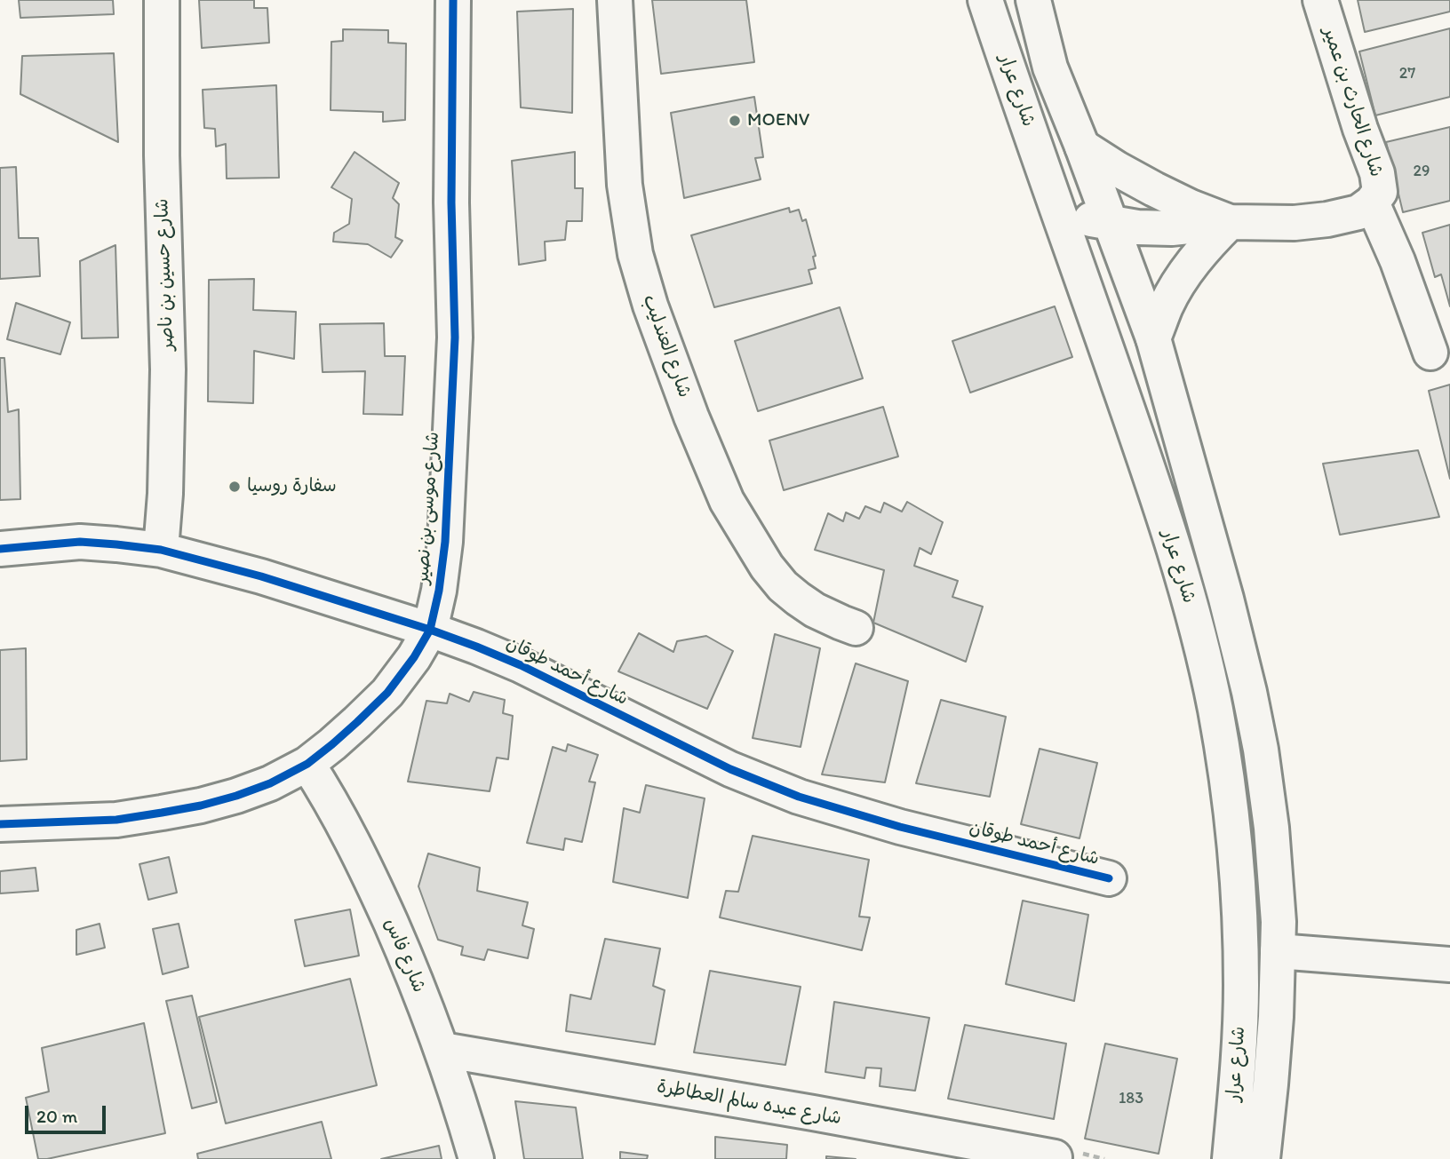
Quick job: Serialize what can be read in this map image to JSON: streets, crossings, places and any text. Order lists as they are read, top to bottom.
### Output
{
  "streets": {
    "street": [
      "شارع عرار",
      "شارع الحارث بن عمير",
      "شارع حسين بن ناصر",
      "شارع العندليب",
      "شارع موسى بن نصير",
      "شارع أحمد طوقان",
      "شارع فاس",
      "شارع عبده سالم العطاطرة"
    ]
  },
  "crossings": [
    ["شارع عرار", "شارع الحارث بن عمير"],
    ["شارع حسين بن ناصر", "شارع أحمد طوقان"],
    ["شارع موسى بن نصير", "شارع أحمد طوقان"],
    ["شارع موسى بن نصير", "شارع فاس"],
    ["شارع فاس", "شارع عبده سالم العطاطرة"]
  ],
  "places": ["MOENV", "سفارة روسيا"],
  "house_numbers": ["27", "29", "183"],
  "scale_bar": "20 m"
}
